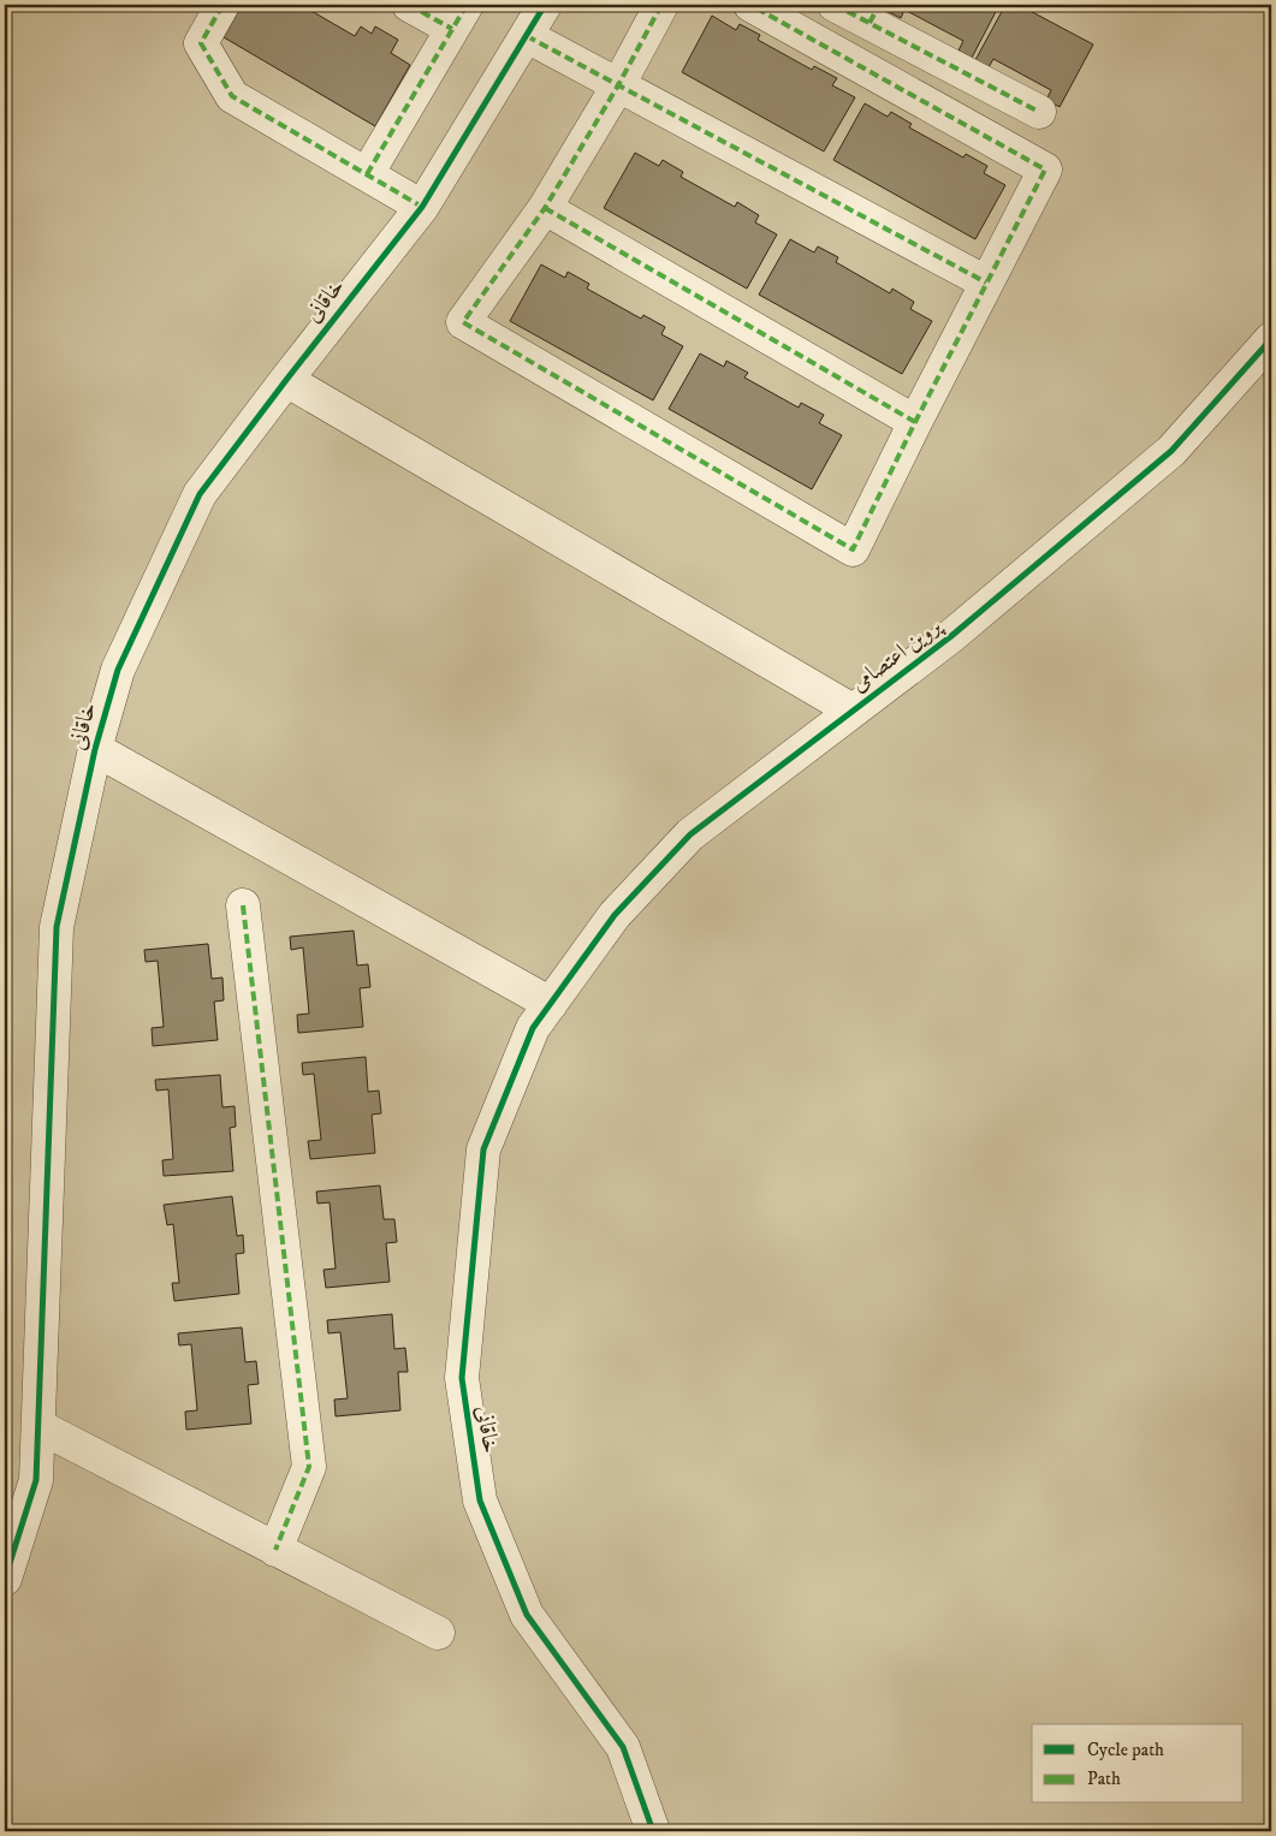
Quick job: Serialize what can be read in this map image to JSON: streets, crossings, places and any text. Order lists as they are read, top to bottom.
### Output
{
  "streets": {
    "street": ["خاقانی", "پروین اعتصامی"]
  },
  "crossings": [
    ["خاقانی", "پروین اعتصامی"]
  ],
  "legend": ["Cycle path", "Path"]
}
